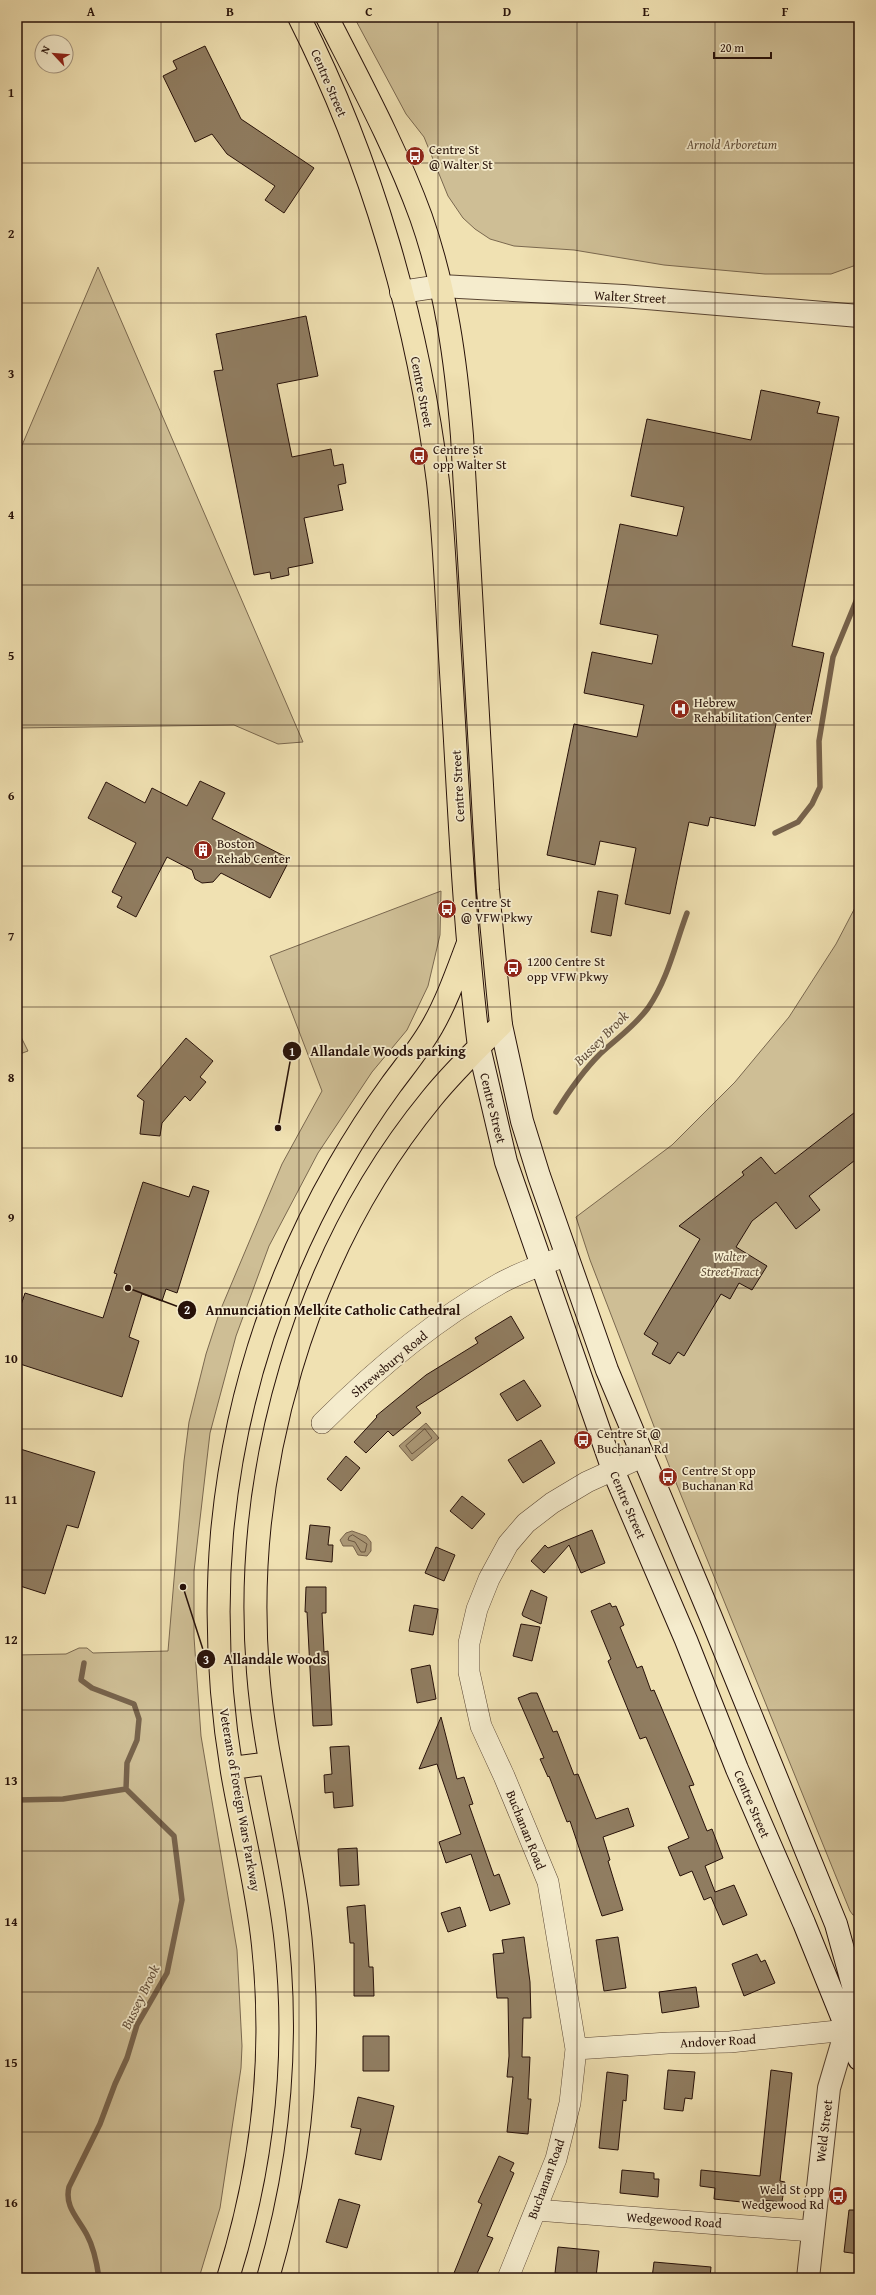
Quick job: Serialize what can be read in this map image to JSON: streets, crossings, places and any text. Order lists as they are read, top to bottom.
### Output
{
  "streets": {
    "highway": ["Centre Street", "Veterans of Foreign Wars Parkway"],
    "main road": ["Walter Street", "Weld Street"],
    "street": [
      "Shrewsbury Road",
      "Buchanan Road",
      "Andover Road",
      "Wedgewood Road"
    ]
  },
  "crossings": [
    ["Centre Street", "Walter Street"],
    ["Centre Street", "Shrewsbury Road"],
    ["Centre Street", "Veterans of Foreign Wars Parkway"],
    ["Centre Street", "Buchanan Road"],
    ["Centre Street", "Andover Road"],
    ["Centre Street", "Weld Street"],
    ["Buchanan Road", "Andover Road"],
    ["Buchanan Road", "Wedgewood Road"],
    ["Andover Road", "Weld Street"],
    ["Weld Street", "Wedgewood Road"]
  ],
  "water": ["Bussey Brook"],
  "parks": ["Arnold Arboretum", "Walter Street Tract"],
  "places": {
    "bus stop": [
      "Centre St @ Walter St",
      "Centre St opp Walter St",
      "Centre St @ VFW Pkwy",
      "1200 Centre St opp VFW Pkwy",
      "Centre St @ Buchanan Rd",
      "Centre St opp Buchanan Rd",
      "Weld St opp Wedgewood Rd"
    ],
    "hospital": ["Hebrew Rehabilitation Center"],
    "building": ["Boston Rehab Center"],
    "other": ["Allandale Woods parking", "Annunciation Melkite Catholic Cathedral", "Allandale Woods"]
  },
  "scale_bar": "20 m",
  "north": "top left",
  "grid": {
    "columns": [
      "A",
      "B",
      "C",
      "D",
      "E",
      "F"
    ],
    "rows": [
      "1",
      "2",
      "3",
      "4",
      "5",
      "6",
      "7",
      "8",
      "9",
      "10",
      "11",
      "12",
      "13",
      "14",
      "15",
      "16"
    ]
  }
}
